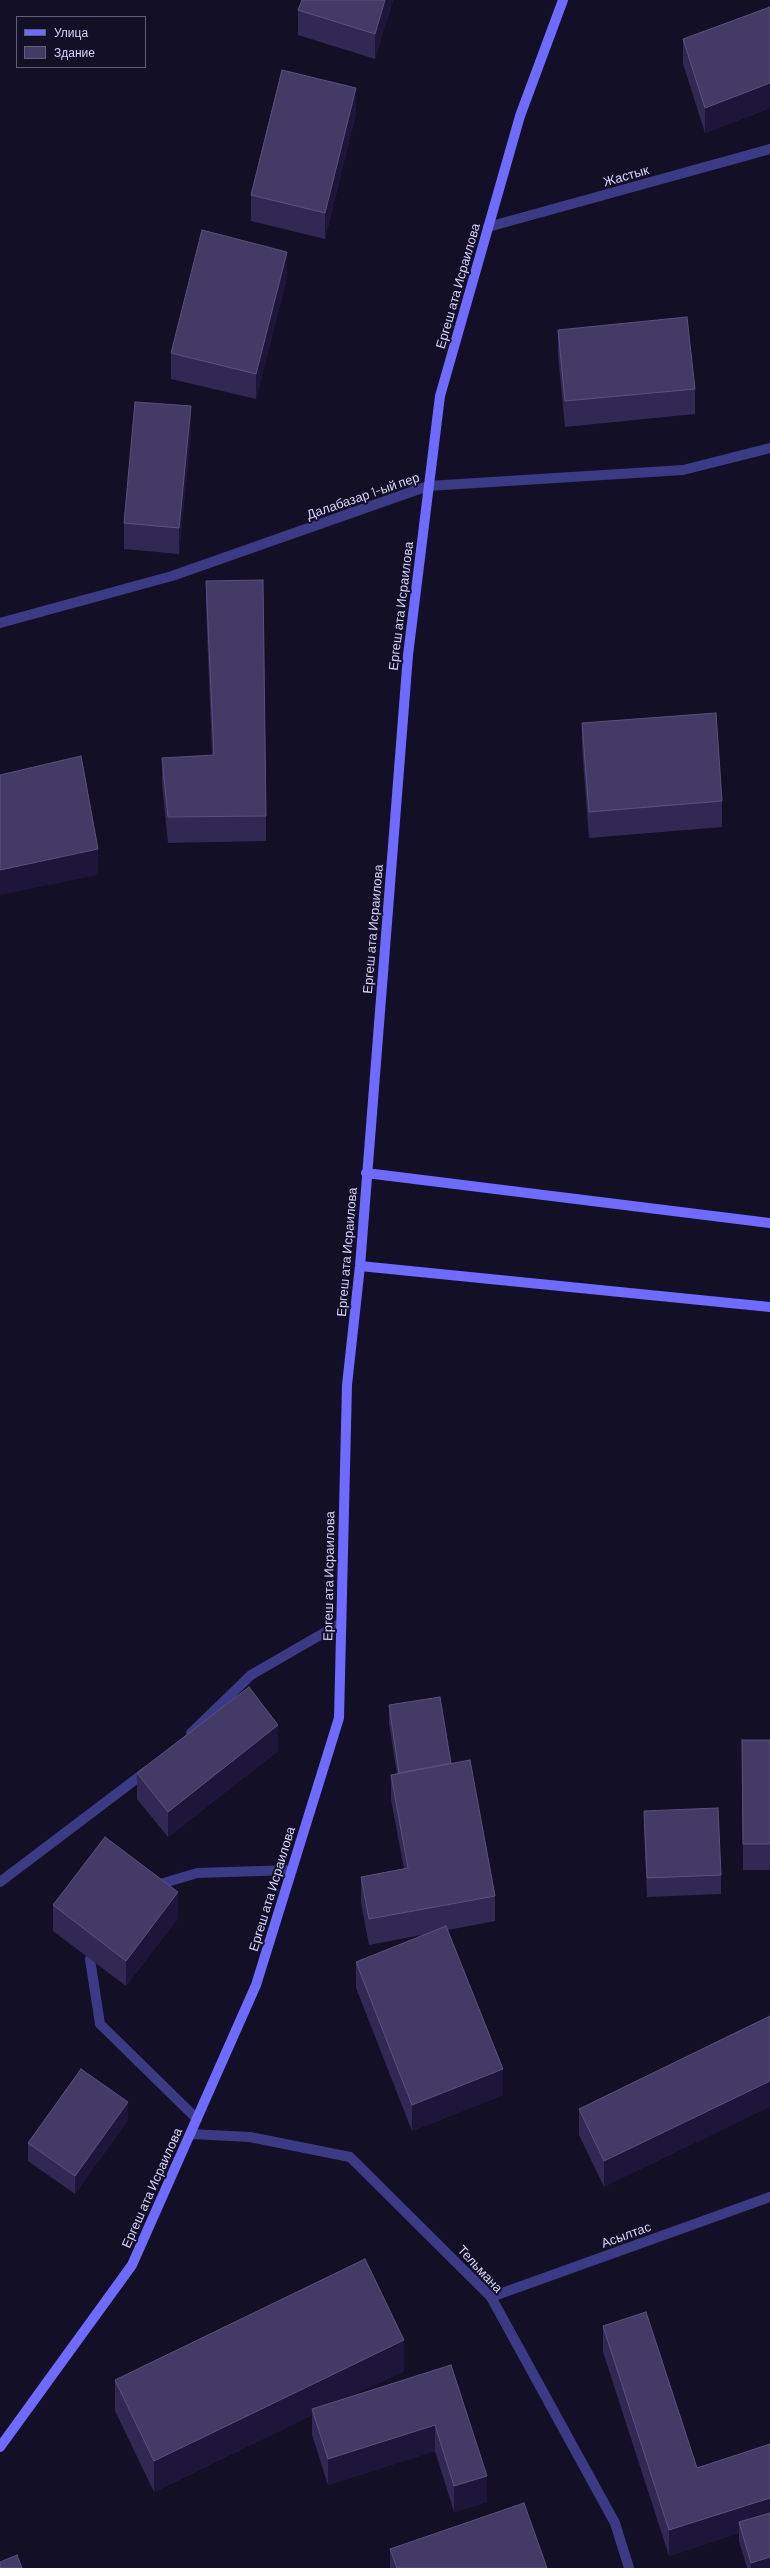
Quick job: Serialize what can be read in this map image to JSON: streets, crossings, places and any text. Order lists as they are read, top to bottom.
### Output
{
  "streets": {
    "main road": ["Ергеш ата Исраилова"],
    "street": [
      "Жастык",
      "Далабазар 1-ый пер",
      "Асылтас",
      "Тельмана"
    ]
  },
  "crossings": [
    ["Жастык", "Ергеш ата Исраилова"],
    ["Ергеш ата Исраилова", "Далабазар 1-ый пер"],
    ["Ергеш ата Исраилова", "Тельмана"],
    ["Асылтас", "Тельмана"]
  ],
  "legend": ["Улица", "Здание"]
}
